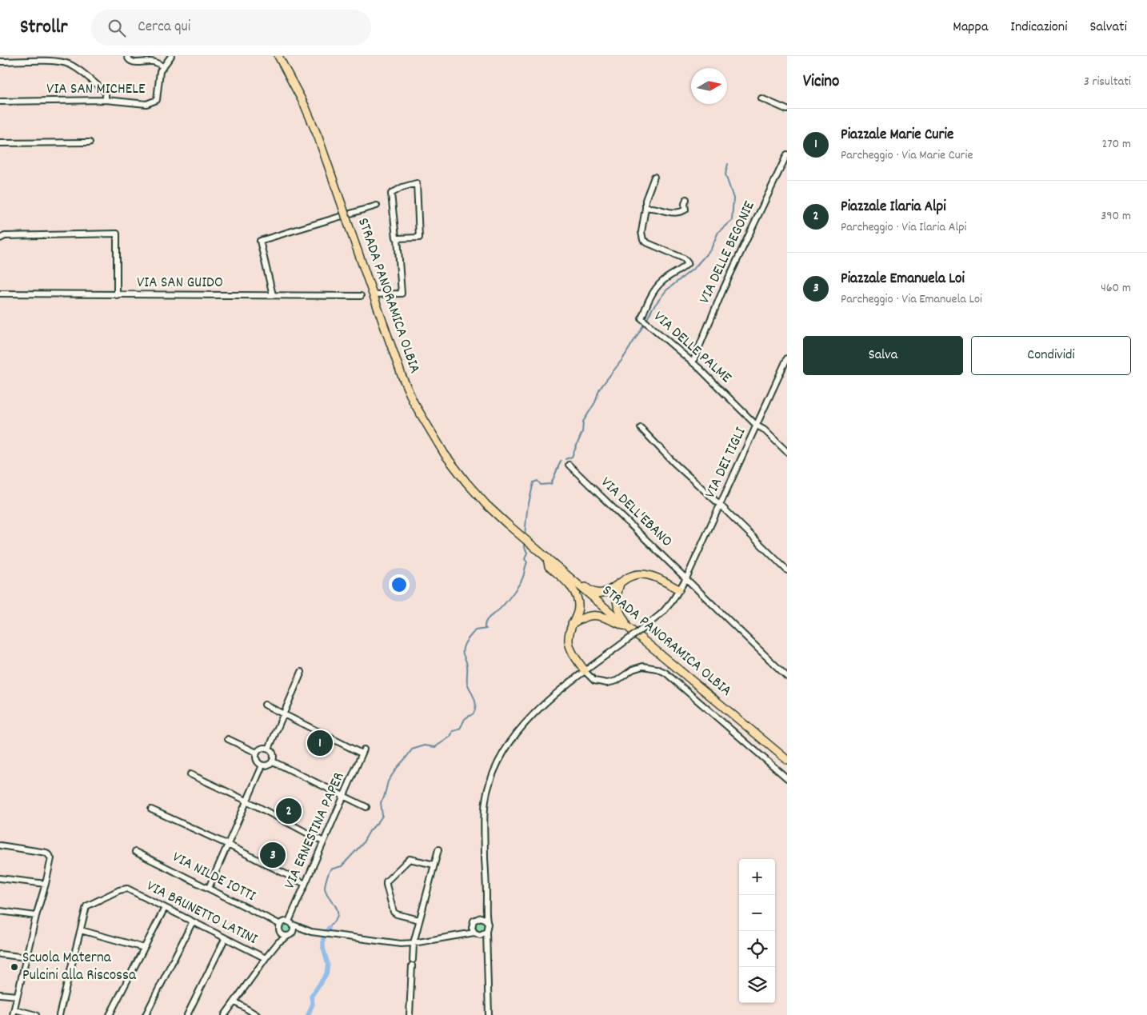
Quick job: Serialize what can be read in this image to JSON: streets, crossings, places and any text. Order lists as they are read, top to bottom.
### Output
{
  "streets": {
    "highway": ["STRADA PANORAMICA OLBIA"],
    "street": [
      "VIA SAN MICHELE",
      "VIA DELLE BEGONIE",
      "VIA SAN GUIDO",
      "VIA DELLE PALME",
      "VIA DEI TIGLI",
      "VIA DELL'EBANO",
      "VIA ERNESTINA PAPER",
      "VIA NILDE IOTTI",
      "VIA BRUNETTO LATINI"
    ]
  },
  "crossings": [
    ["VIA DELLE BEGONIE", "VIA DELLE PALME"],
    ["VIA DELLE PALME", "VIA DEI TIGLI"],
    ["VIA DEI TIGLI", "VIA DELL'EBANO"],
    ["VIA ERNESTINA PAPER", "VIA NILDE IOTTI"]
  ],
  "places": ["Scuola Materna Pulcini alla Riscossa"],
  "north": "right",
  "page": {
    "header": "Strollr",
    "search": "Cerca qui",
    "nav": ["Mappa", "Indicazioni", "Salvati"],
    "heading": ["Vicino", "3 risultati"],
    "list": [
      {
        "mark": "1",
        "name": "Piazzale Marie Curie",
        "note": "Parcheggio · Via Marie Curie",
        "value": "270 m"
      },
      {
        "mark": "2",
        "name": "Piazzale Ilaria Alpi",
        "note": "Parcheggio · Via Ilaria Alpi",
        "value": "390 m"
      },
      {
        "mark": "3",
        "name": "Piazzale Emanuela Loi",
        "note": "Parcheggio · Via Emanuela Loi",
        "value": "460 m"
      }
    ],
    "buttons": ["Salva", "Condividi"],
    "pins": ["1", "2", "3"],
    "map_buttons": ["+", "−"]
  }
}
